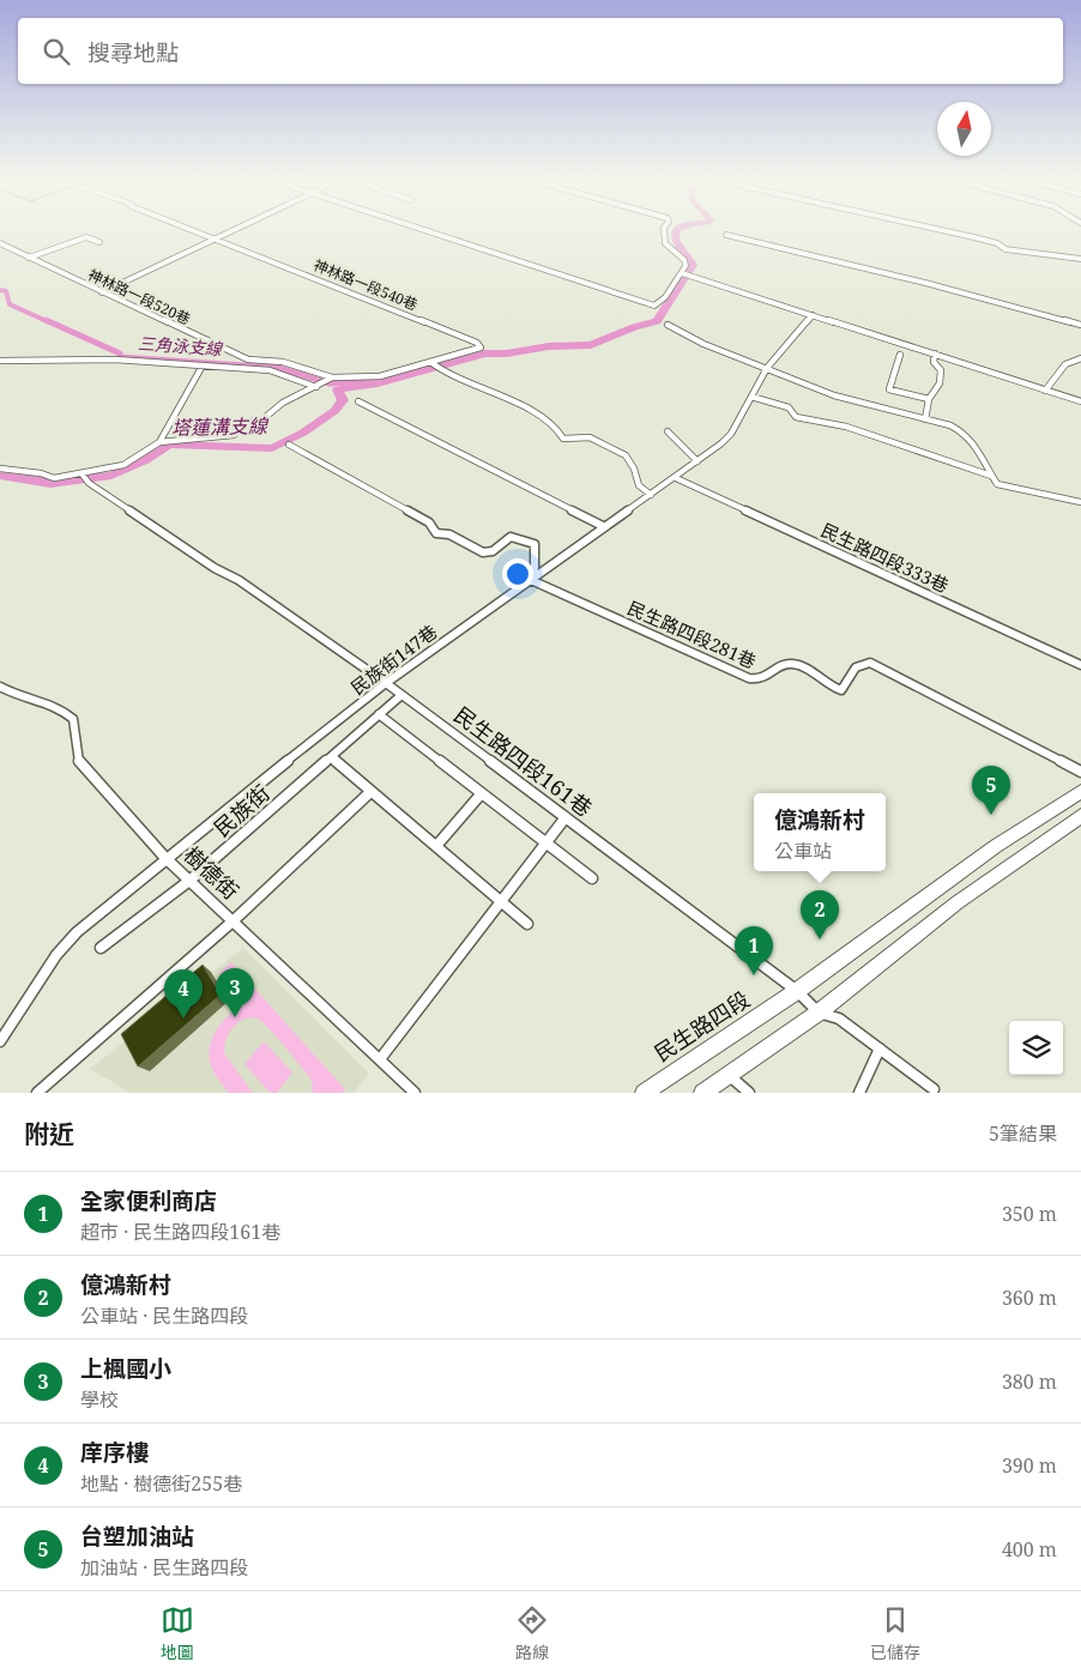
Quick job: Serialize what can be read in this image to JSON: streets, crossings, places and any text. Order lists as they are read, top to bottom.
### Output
{
  "streets": {
    "main road": ["民生路四段"],
    "street": [
      "神林路一段540巷",
      "神林路一段520巷",
      "民生路四段333巷",
      "民生路四段281巷",
      "民族街147巷",
      "民生路四段161巷",
      "民族街",
      "樹德街"
    ]
  },
  "crossings": [
    ["神林路一段540巷", "神林路一段520巷"],
    ["民生路四段333巷", "民族街147巷"],
    ["民生路四段281巷", "民族街147巷"],
    ["民族街147巷", "民生路四段161巷"],
    ["民族街147巷", "樹德街"],
    ["民生路四段161巷", "民族街"],
    ["民生路四段161巷", "民生路四段"],
    ["民族街", "樹德街"]
  ],
  "water": ["三角泳支線", "塔蓮溝支線"],
  "north": "top",
  "page": {
    "search": "搜尋地點",
    "pins": [
      "5",
      "2",
      "1",
      "3",
      "4"
    ],
    "popup": ["億鴻新村", "公車站"],
    "heading": ["附近", "5筆結果"],
    "list": [
      {
        "mark": "1",
        "name": "全家便利商店",
        "note": "超市 · 民生路四段161巷",
        "value": "350 m"
      },
      {
        "mark": "2",
        "name": "億鴻新村",
        "note": "公車站 · 民生路四段",
        "value": "360 m"
      },
      {
        "mark": "3",
        "name": "上楓國小",
        "note": "學校",
        "value": "380 m"
      },
      {
        "mark": "4",
        "name": "庠序樓",
        "note": "地點 · 樹德街255巷",
        "value": "390 m"
      },
      {
        "mark": "5",
        "name": "台塑加油站",
        "note": "加油站 · 民生路四段",
        "value": "400 m"
      }
    ],
    "nav": ["地圖", "路線", "已儲存"]
  }
}
